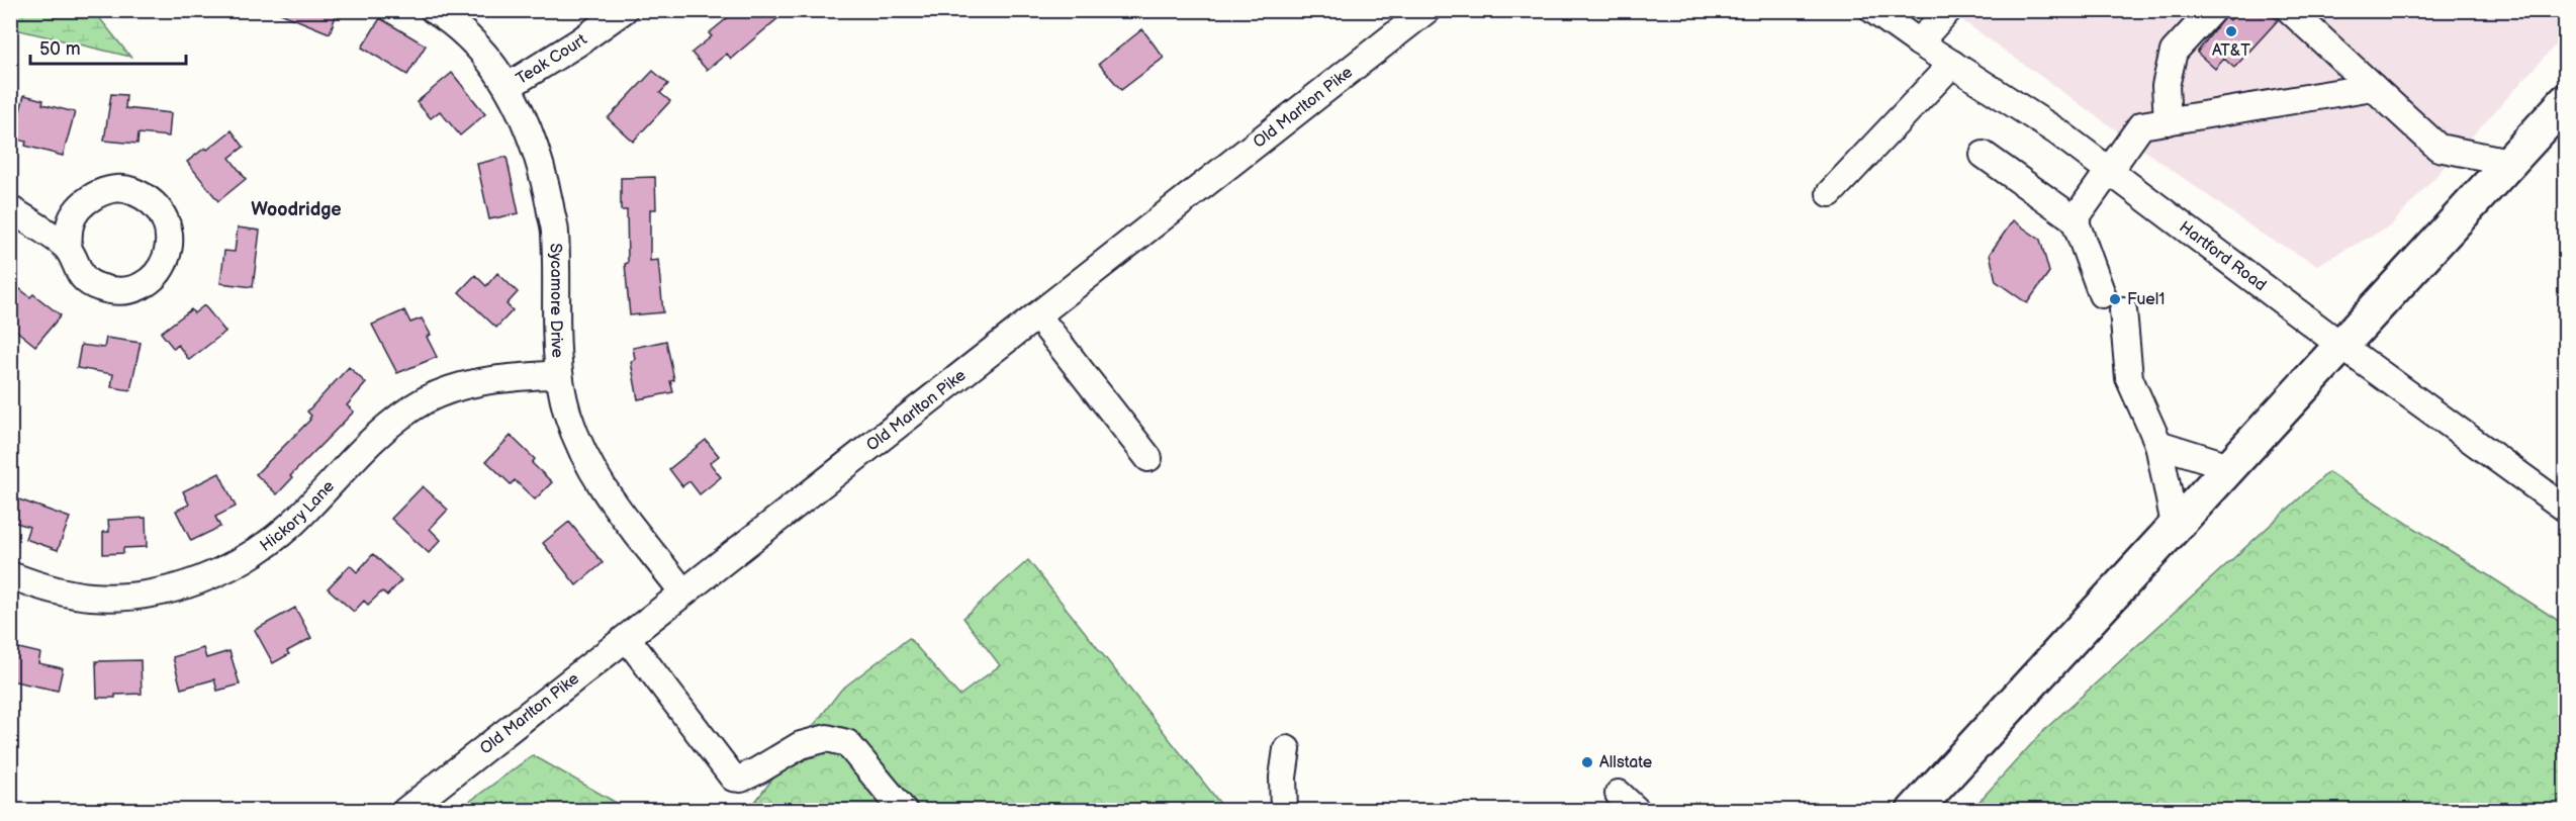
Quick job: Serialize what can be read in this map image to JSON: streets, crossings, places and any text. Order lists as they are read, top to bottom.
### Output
{
  "streets": {
    "street": [
      "Teak Court",
      "Old Marlton Pike",
      "Hartford Road",
      "Sycamore Drive",
      "Hickory Lane"
    ]
  },
  "crossings": [
    ["Teak Court", "Sycamore Drive"],
    ["Old Marlton Pike", "Sycamore Drive"],
    ["Sycamore Drive", "Hickory Lane"]
  ],
  "districts": ["Woodridge"],
  "places": ["AT&T", "Fuel1", "Allstate"],
  "scale_bar": "50 m"
}
